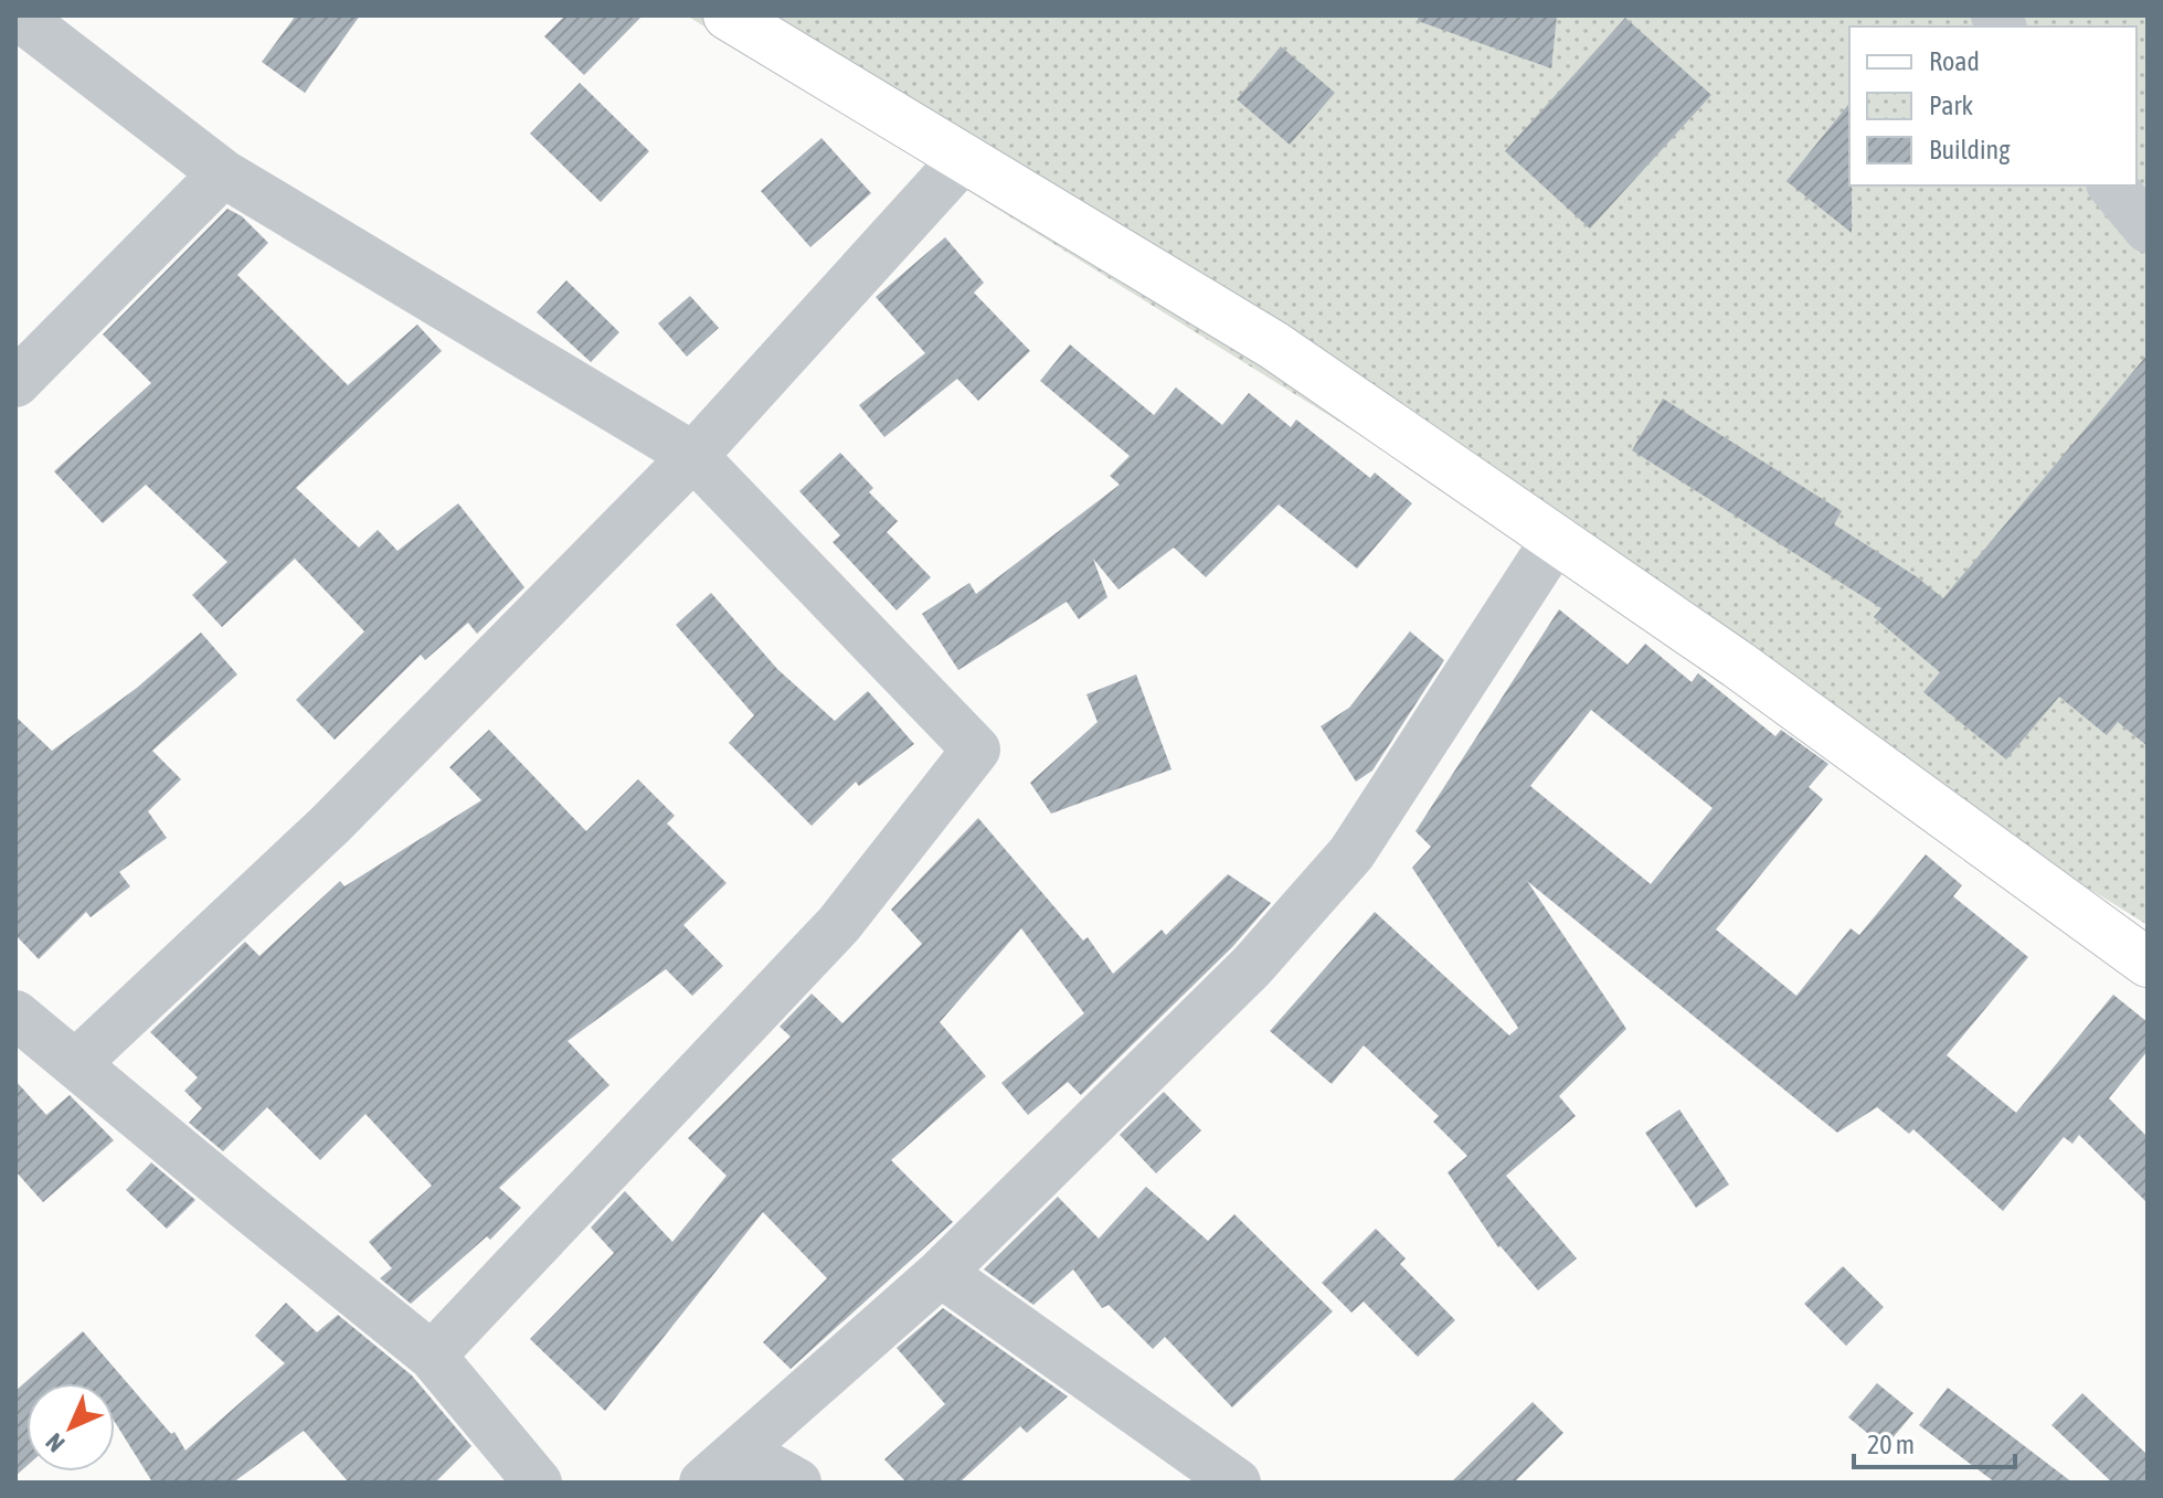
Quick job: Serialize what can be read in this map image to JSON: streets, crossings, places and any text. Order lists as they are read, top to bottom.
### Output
{
  "legend": ["Road", "Park", "Building"],
  "scale_bar": "20 m",
  "north": "bottom left"
}
